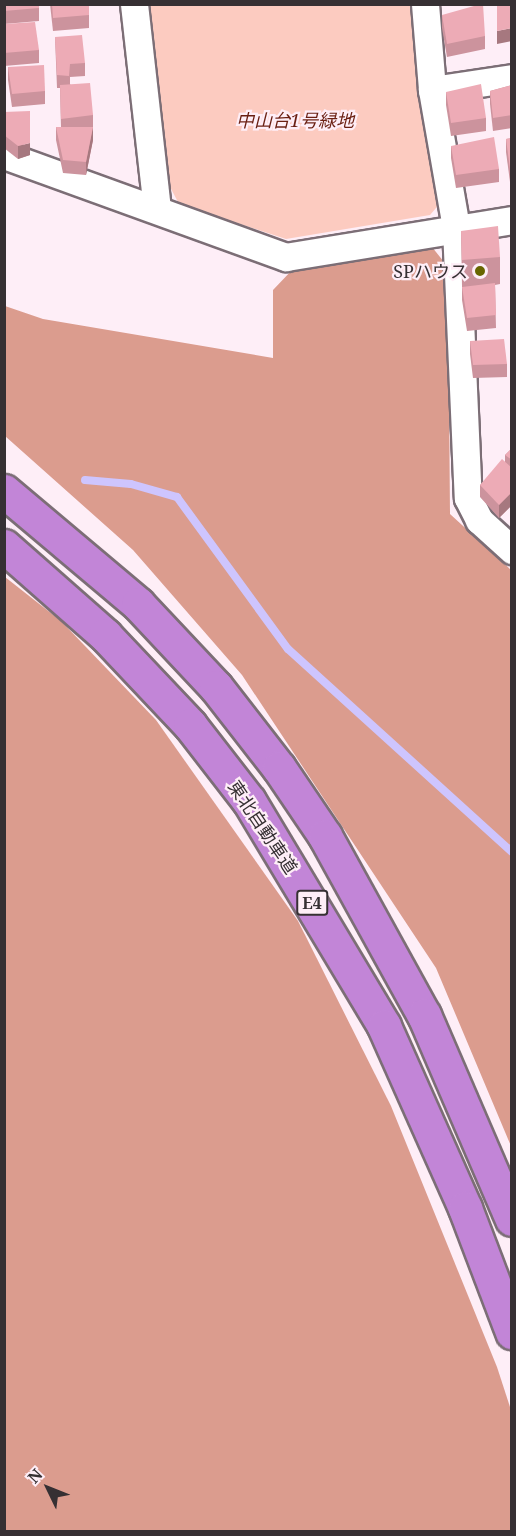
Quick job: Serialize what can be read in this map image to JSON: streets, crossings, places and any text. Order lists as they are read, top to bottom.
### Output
{
  "streets": {
    "highway": ["東北自動車道", "E4"]
  },
  "parks": ["中山台1号緑地"],
  "places": ["SPハウス"],
  "north": "top left"
}
